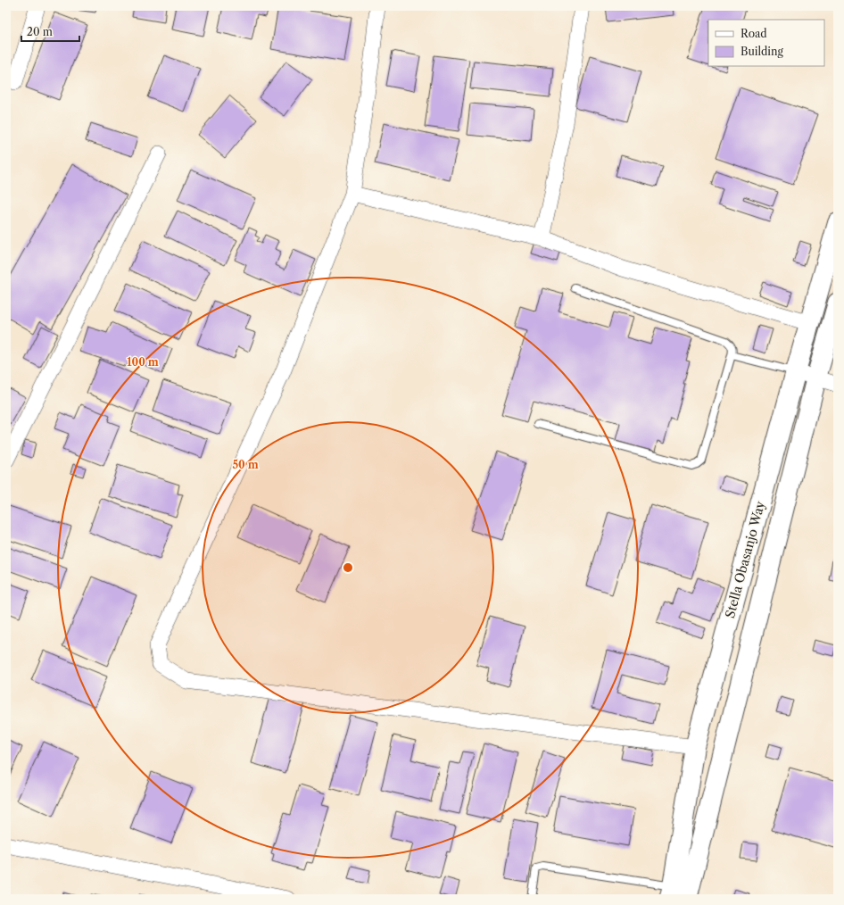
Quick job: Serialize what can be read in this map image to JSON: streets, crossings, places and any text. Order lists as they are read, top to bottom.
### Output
{
  "streets": {
    "street": ["Stella Obasanjo Way"]
  },
  "legend": ["Road", "Building"],
  "scale_bar": "20 m",
  "rings": ["100 m", "50 m"]
}
